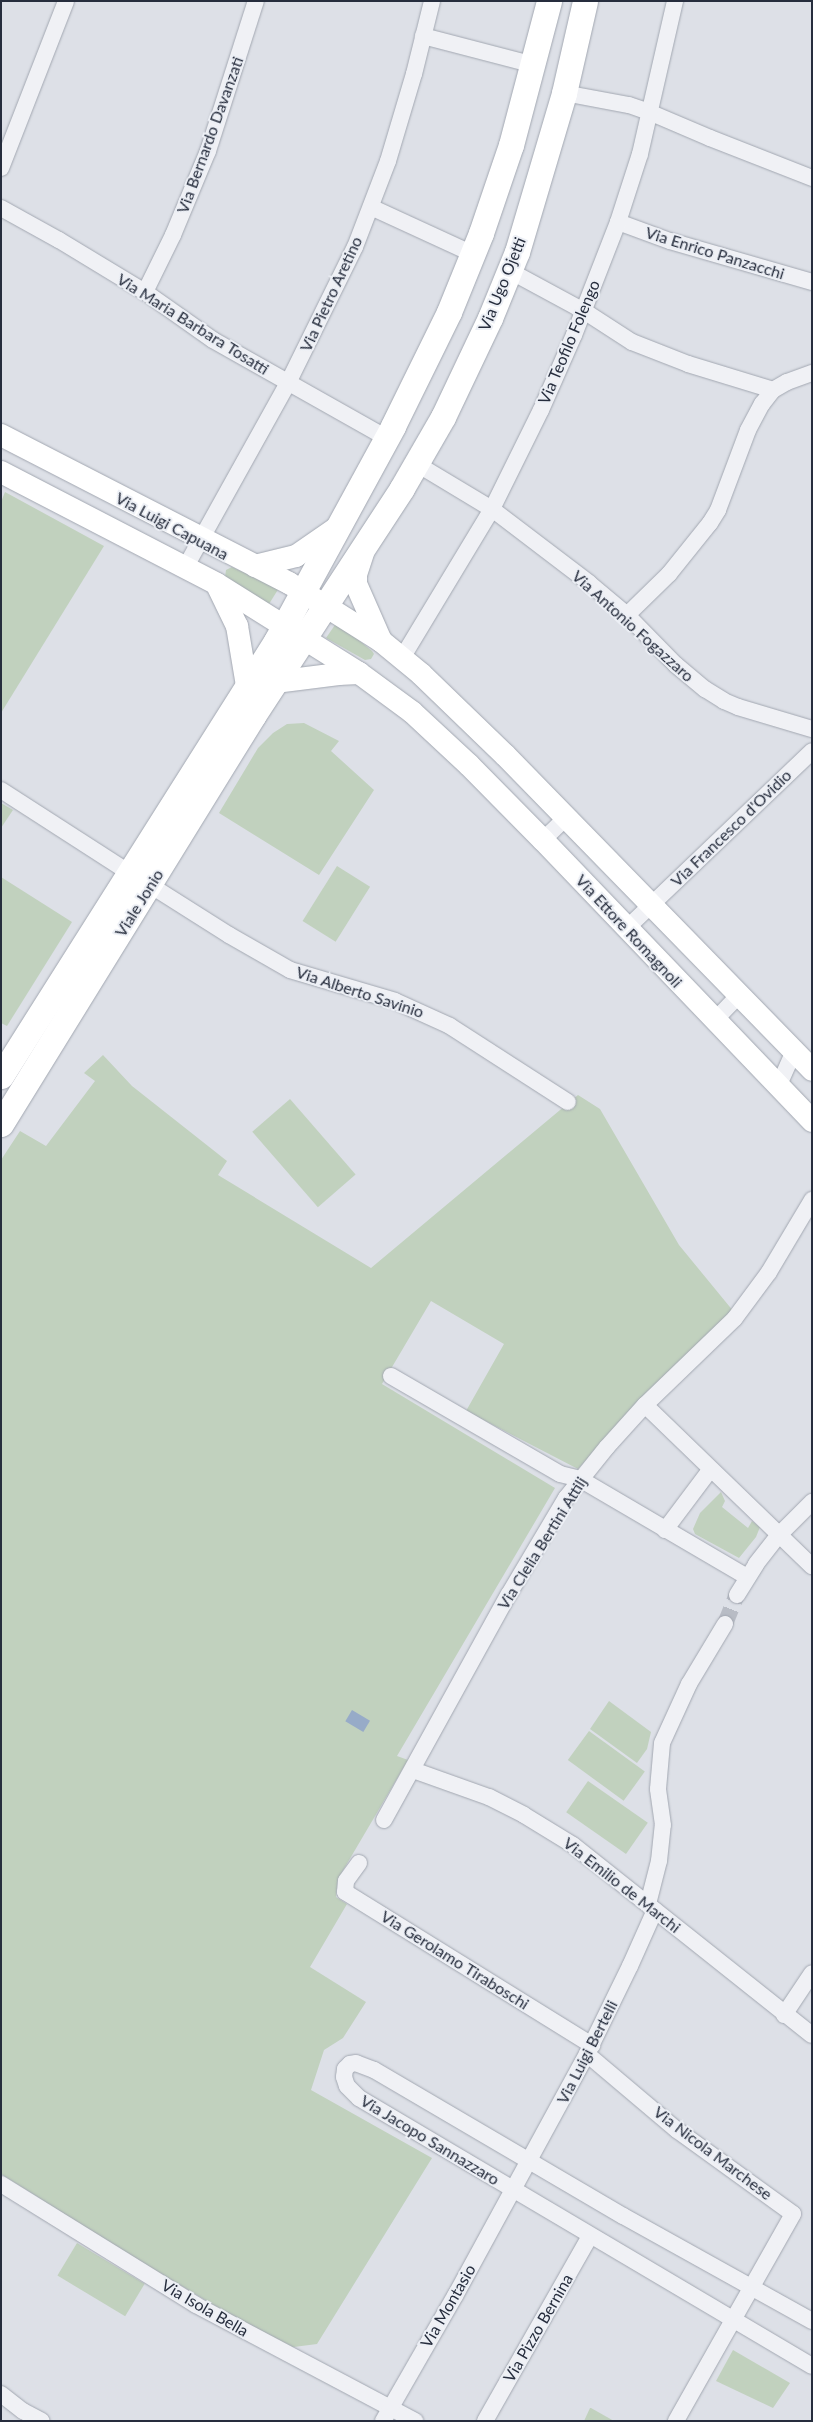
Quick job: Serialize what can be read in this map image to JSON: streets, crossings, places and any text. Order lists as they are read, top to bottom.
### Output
{
  "streets": {
    "main road": ["Via Ugo Ojetti", "Viale Jonio"],
    "street": [
      "Via Bernardo Davanzati",
      "Via Enrico Panzacchi",
      "Via Pietro Aretino",
      "Via Maria Barbara Tosatti",
      "Via Teofilo Folengo",
      "Via Luigi Capuana",
      "Via Antonio Fogazzaro",
      "Via Francesco d'Ovidio",
      "Via Ettore Romagnoli",
      "Via Alberto Savinio",
      "Via Clelia Bertini Attilj",
      "Via Emilio de Marchi",
      "Via Gerolamo Tiraboschi",
      "Via Luigi Bertelli",
      "Via Jacopo Sannazzaro",
      "Via Nicola Marchese",
      "Via Montasio",
      "Via Isola Bella",
      "Via Pizzo Bernina"
    ]
  },
  "crossings": [
    ["Via Bernardo Davanzati", "Via Maria Barbara Tosatti"],
    ["Via Enrico Panzacchi", "Via Teofilo Folengo"],
    ["Via Ugo Ojetti", "Via Antonio Fogazzaro"],
    ["Via Ugo Ojetti", "Viale Jonio"],
    ["Via Ugo Ojetti", "Via Ettore Romagnoli"],
    ["Via Pietro Aretino", "Via Maria Barbara Tosatti"],
    ["Via Pietro Aretino", "Via Luigi Capuana"],
    ["Via Teofilo Folengo", "Via Antonio Fogazzaro"],
    ["Via Teofilo Folengo", "Via Ettore Romagnoli"],
    ["Via Luigi Capuana", "Via Ettore Romagnoli"],
    ["Via Francesco d'Ovidio", "Via Ettore Romagnoli"],
    ["Viale Jonio", "Via Ettore Romagnoli"],
    ["Viale Jonio", "Via Alberto Savinio"],
    ["Via Clelia Bertini Attilj", "Via Emilio de Marchi"],
    ["Via Emilio de Marchi", "Via Luigi Bertelli"],
    ["Via Gerolamo Tiraboschi", "Via Luigi Bertelli"],
    ["Via Gerolamo Tiraboschi", "Via Nicola Marchese"],
    ["Via Luigi Bertelli", "Via Jacopo Sannazzaro"],
    ["Via Luigi Bertelli", "Via Nicola Marchese"],
    ["Via Luigi Bertelli", "Via Montasio"],
    ["Via Jacopo Sannazzaro", "Via Nicola Marchese"],
    ["Via Jacopo Sannazzaro", "Via Montasio"],
    ["Via Jacopo Sannazzaro", "Via Pizzo Bernina"],
    ["Via Montasio", "Via Isola Bella"]
  ]
}
